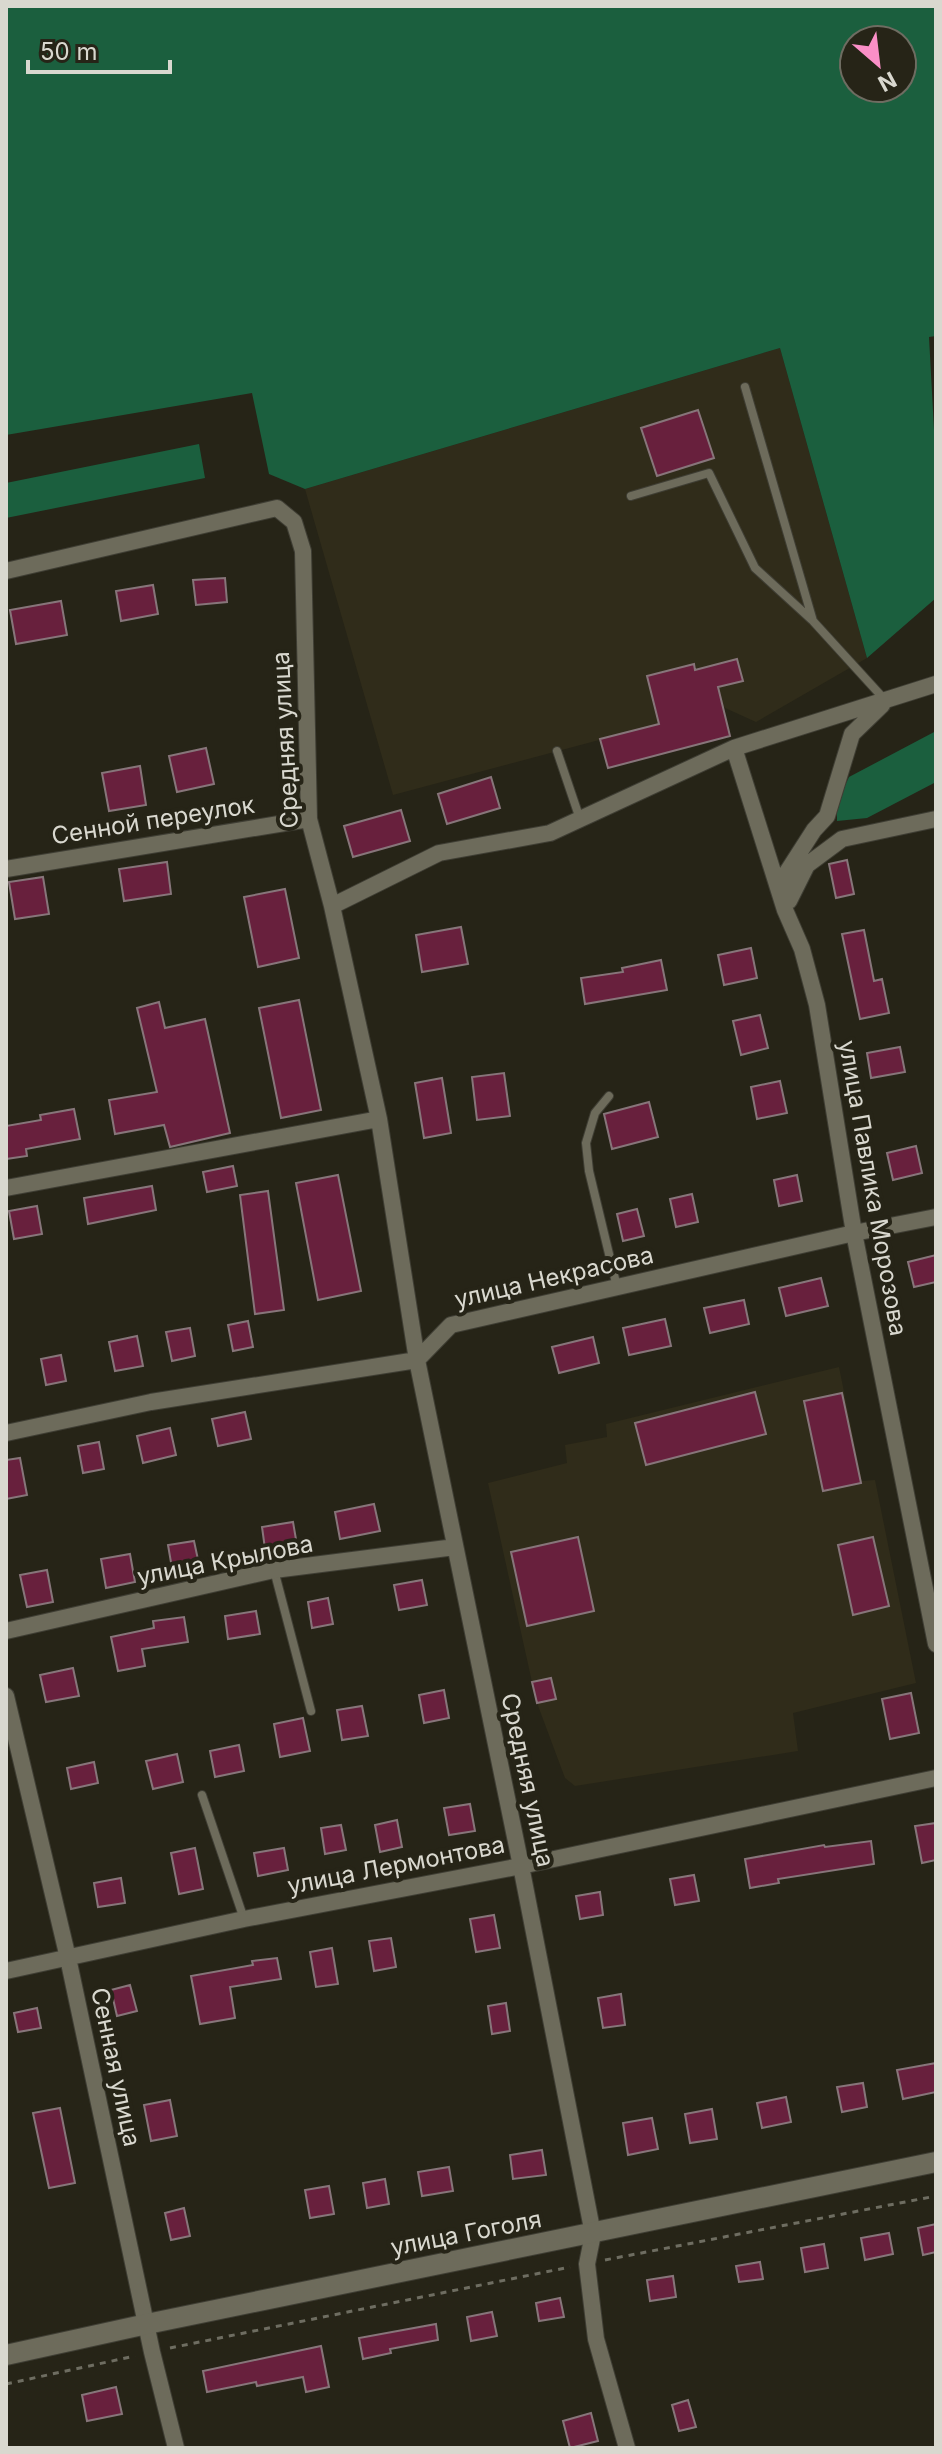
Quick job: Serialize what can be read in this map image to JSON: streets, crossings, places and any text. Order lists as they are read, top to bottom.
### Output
{
  "streets": {
    "street": [
      "Средняя улица",
      "Сенной переулок",
      "улица Павлика Морозова",
      "улица Некрасова",
      "улица Крылова",
      "улица Лермонтова",
      "Сенная улица",
      "улица Гоголя"
    ]
  },
  "crossings": [
    ["Средняя улица", "Сенной переулок"],
    ["Средняя улица", "улица Некрасова"],
    ["Средняя улица", "улица Крылова"],
    ["Средняя улица", "улица Лермонтова"],
    ["Средняя улица", "улица Гоголя"],
    ["улица Павлика Морозова", "улица Некрасова"],
    ["улица Лермонтова", "Сенная улица"],
    ["Сенная улица", "улица Гоголя"]
  ],
  "scale_bar": "50 m",
  "north": "bottom right"
}
